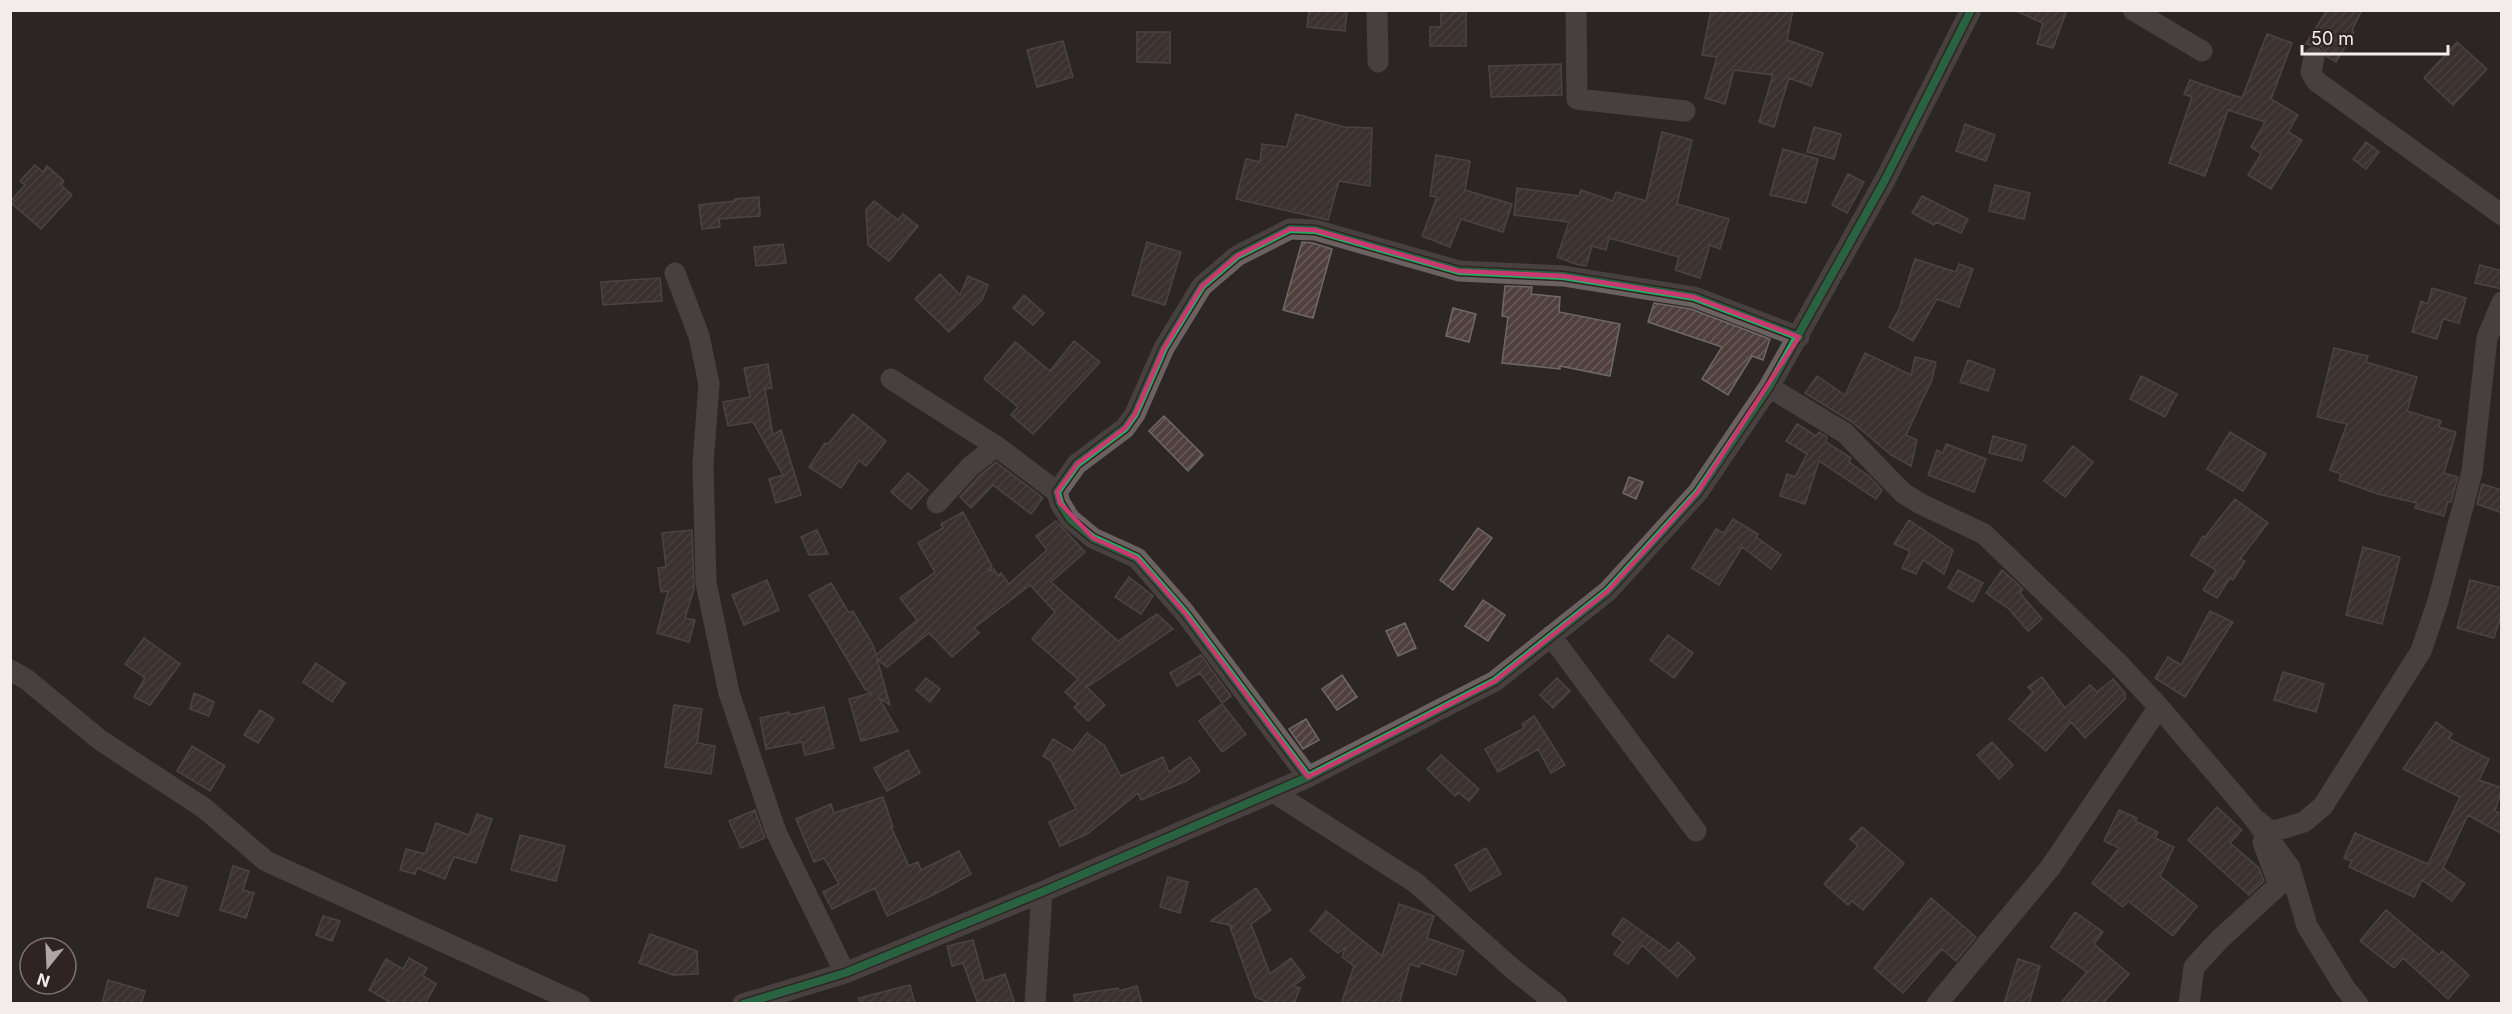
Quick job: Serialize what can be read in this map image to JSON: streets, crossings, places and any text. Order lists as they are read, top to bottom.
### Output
{
  "scale_bar": "50 m",
  "north": "bottom"
}
